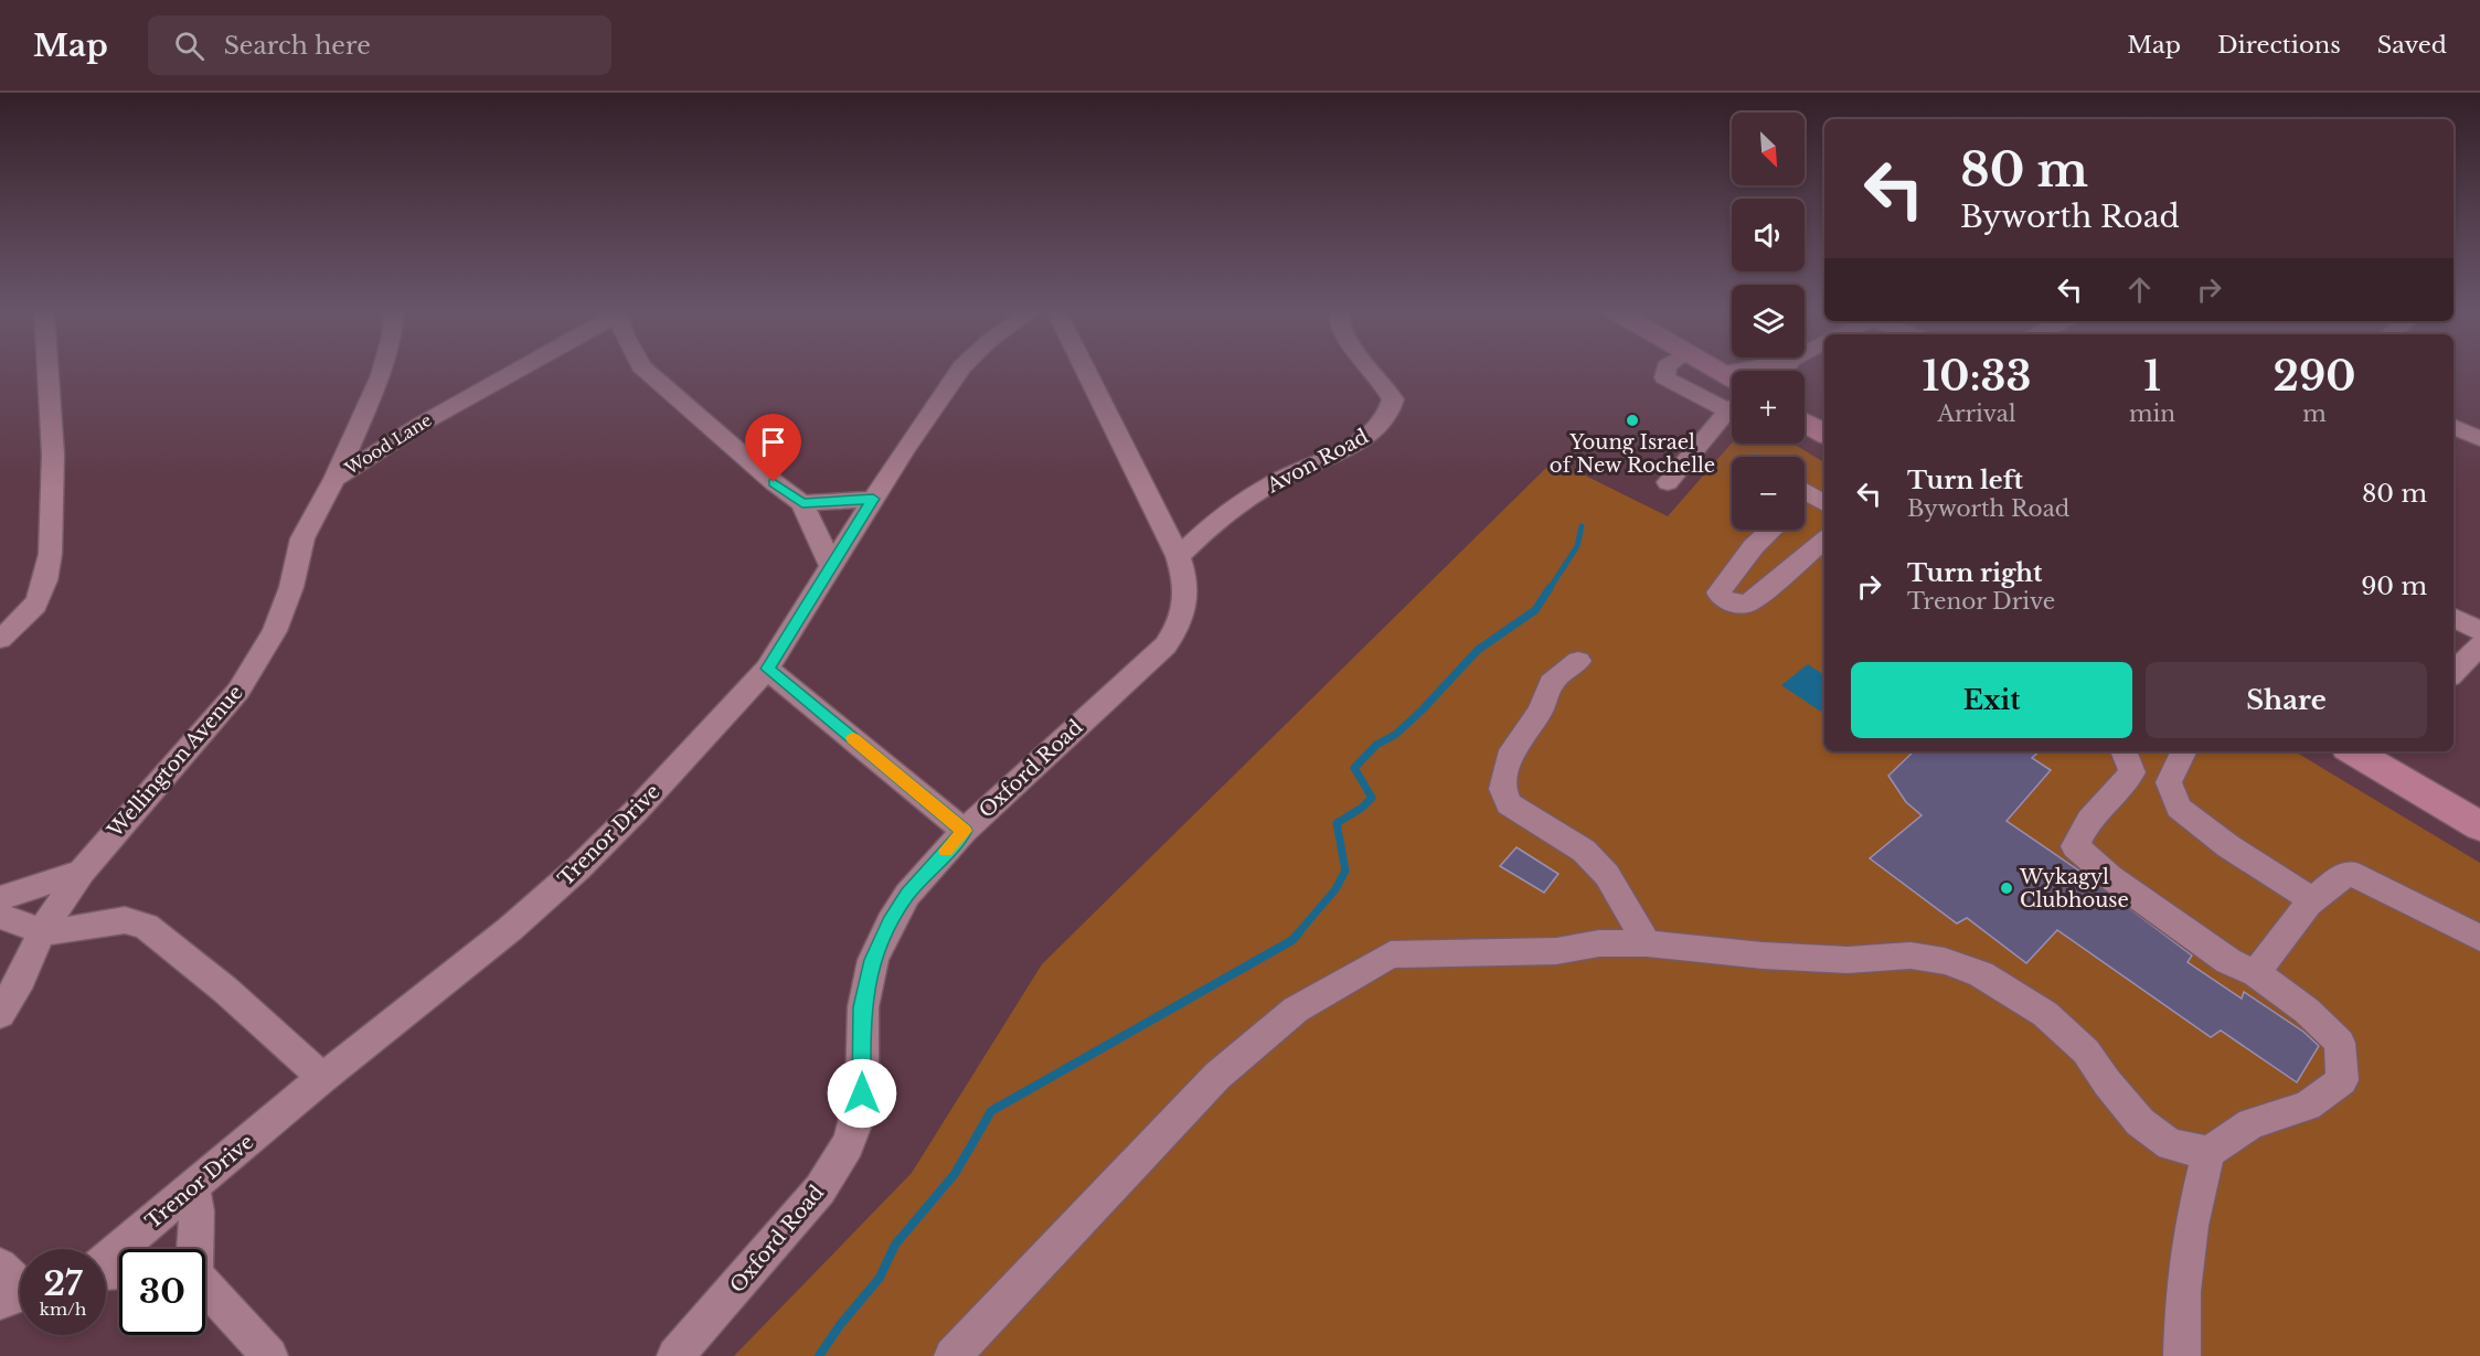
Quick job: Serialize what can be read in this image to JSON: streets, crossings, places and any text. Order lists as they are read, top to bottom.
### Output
{
  "streets": {
    "street": [
      "Wood Lane",
      "Avon Road",
      "Wellington Avenue",
      "Oxford Road",
      "Trenor Drive"
    ]
  },
  "crossings": [
    ["Wood Lane", "Wellington Avenue"],
    ["Avon Road", "Oxford Road"]
  ],
  "places": ["Young Israel of New Rochelle", "Wykagyl Clubhouse"],
  "north": "bottom right",
  "page": {
    "header": "Map",
    "search": "Search here",
    "nav": ["Map", "Directions", "Saved"],
    "map_buttons": ["+", "−"],
    "turn": ["80 m", "Byworth Road"],
    "eta": [
      "10:33",
      "Arrival",
      "1",
      "min",
      "290",
      "m"
    ],
    "list": [
      {
        "name": "Turn left",
        "note": "Byworth Road",
        "value": "80 m"
      },
      {
        "name": "Turn right",
        "note": "Trenor Drive",
        "value": "90 m"
      }
    ],
    "buttons": ["Exit", "Share"],
    "speed": "27 km/h",
    "limit": "30"
  }
}
